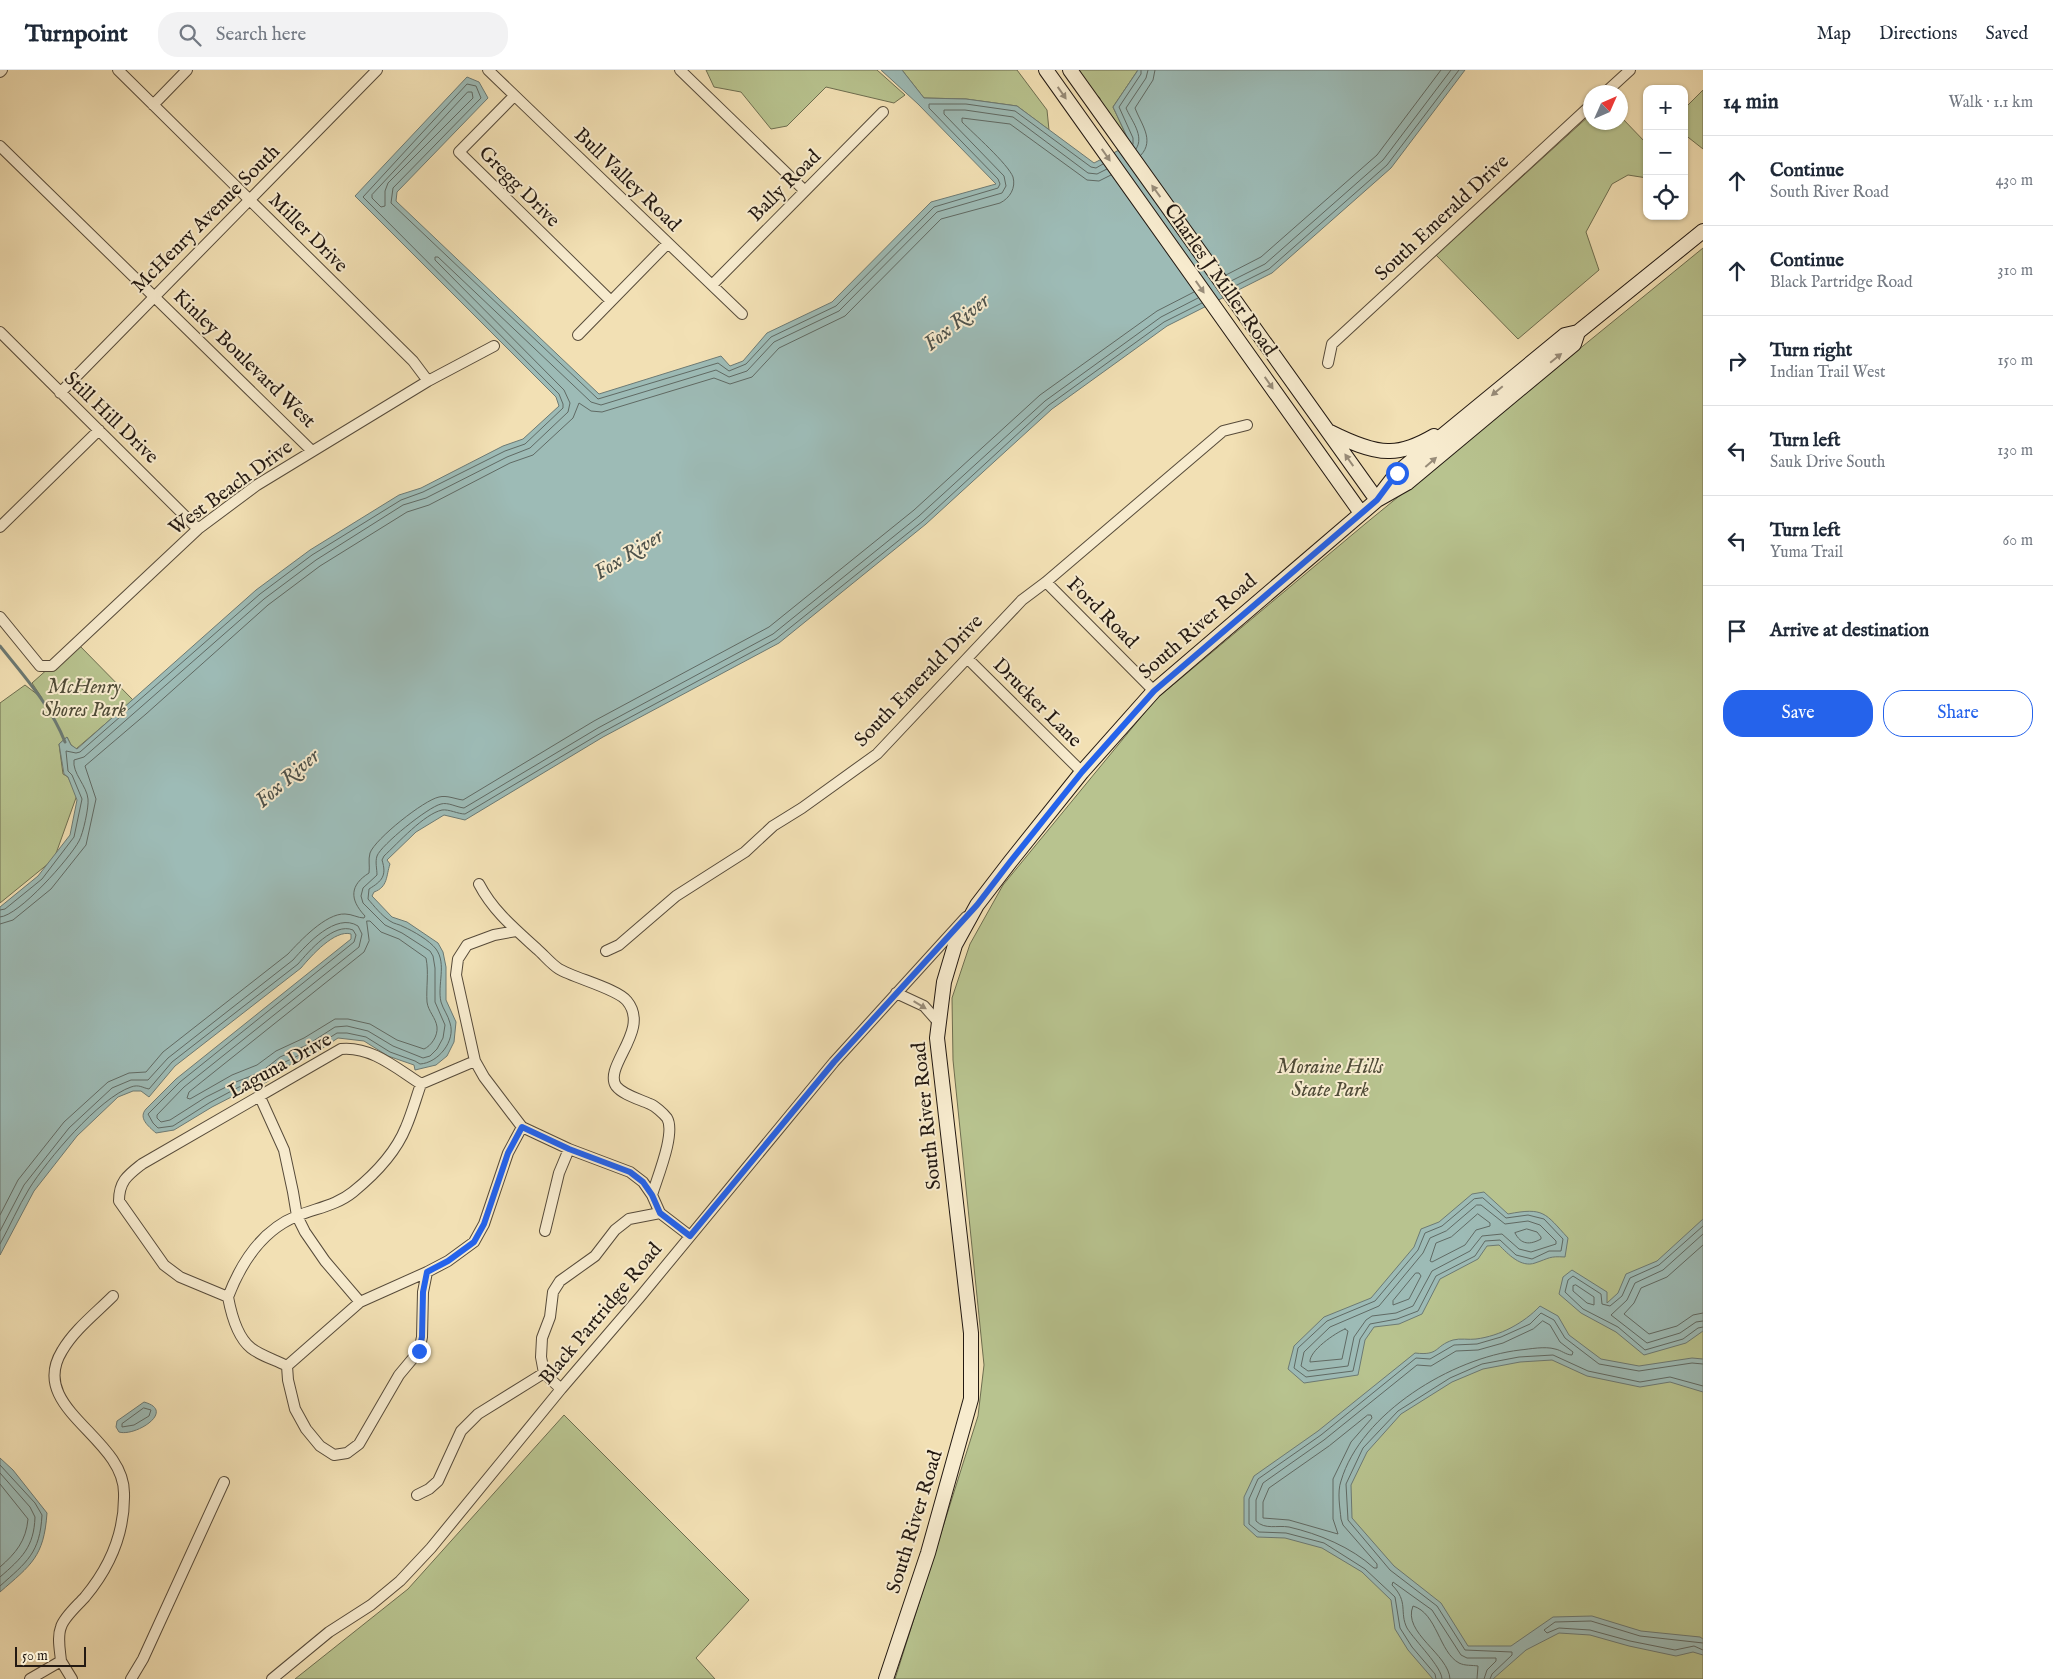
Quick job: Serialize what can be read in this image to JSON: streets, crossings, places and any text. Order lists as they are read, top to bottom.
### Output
{
  "streets": {
    "street": [
      "Bull Valley Road",
      "Bally Road",
      "Gregg Drive",
      "South Emerald Drive",
      "McHenry Avenue South",
      "Miller Drive",
      "Charles J Miller Road",
      "Kinley Boulevard West",
      "Still Hill Drive",
      "West Beach Drive",
      "Ford Road",
      "South River Road",
      "Drucker Lane",
      "Laguna Drive",
      "Black Partridge Road"
    ]
  },
  "crossings": [
    ["Bull Valley Road", "Bally Road"],
    ["Bull Valley Road", "Gregg Drive"],
    ["South Emerald Drive", "Ford Road"],
    ["South Emerald Drive", "Drucker Lane"],
    ["McHenry Avenue South", "Miller Drive"],
    ["McHenry Avenue South", "Kinley Boulevard West"],
    ["McHenry Avenue South", "Still Hill Drive"],
    ["Miller Drive", "West Beach Drive"],
    ["Charles J Miller Road", "South River Road"],
    ["Kinley Boulevard West", "West Beach Drive"],
    ["Still Hill Drive", "West Beach Drive"],
    ["Ford Road", "South River Road"],
    ["South River Road", "Drucker Lane"],
    ["South River Road", "Black Partridge Road"]
  ],
  "water": ["Fox River"],
  "parks": ["McHenry Shores Park", "Moraine Hills State Park"],
  "scale_bar": "50 m",
  "north": "top right",
  "page": {
    "header": "Turnpoint",
    "search": "Search here",
    "nav": ["Map", "Directions", "Saved"],
    "heading": ["14 min", "Walk · 1.1 km"],
    "map_buttons": ["+", "−"],
    "list": [
      ["Continue", "South River Road", "430 m"],
      ["Continue", "Black Partridge Road", "310 m"],
      ["Turn right", "Indian Trail West", "150 m"],
      ["Turn left", "Sauk Drive South", "130 m"],
      ["Turn left", "Yuma Trail", "60 m"],
      "Arrive at destination"
    ],
    "buttons": ["Save", "Share"],
    "scale": "50 m"
  }
}
